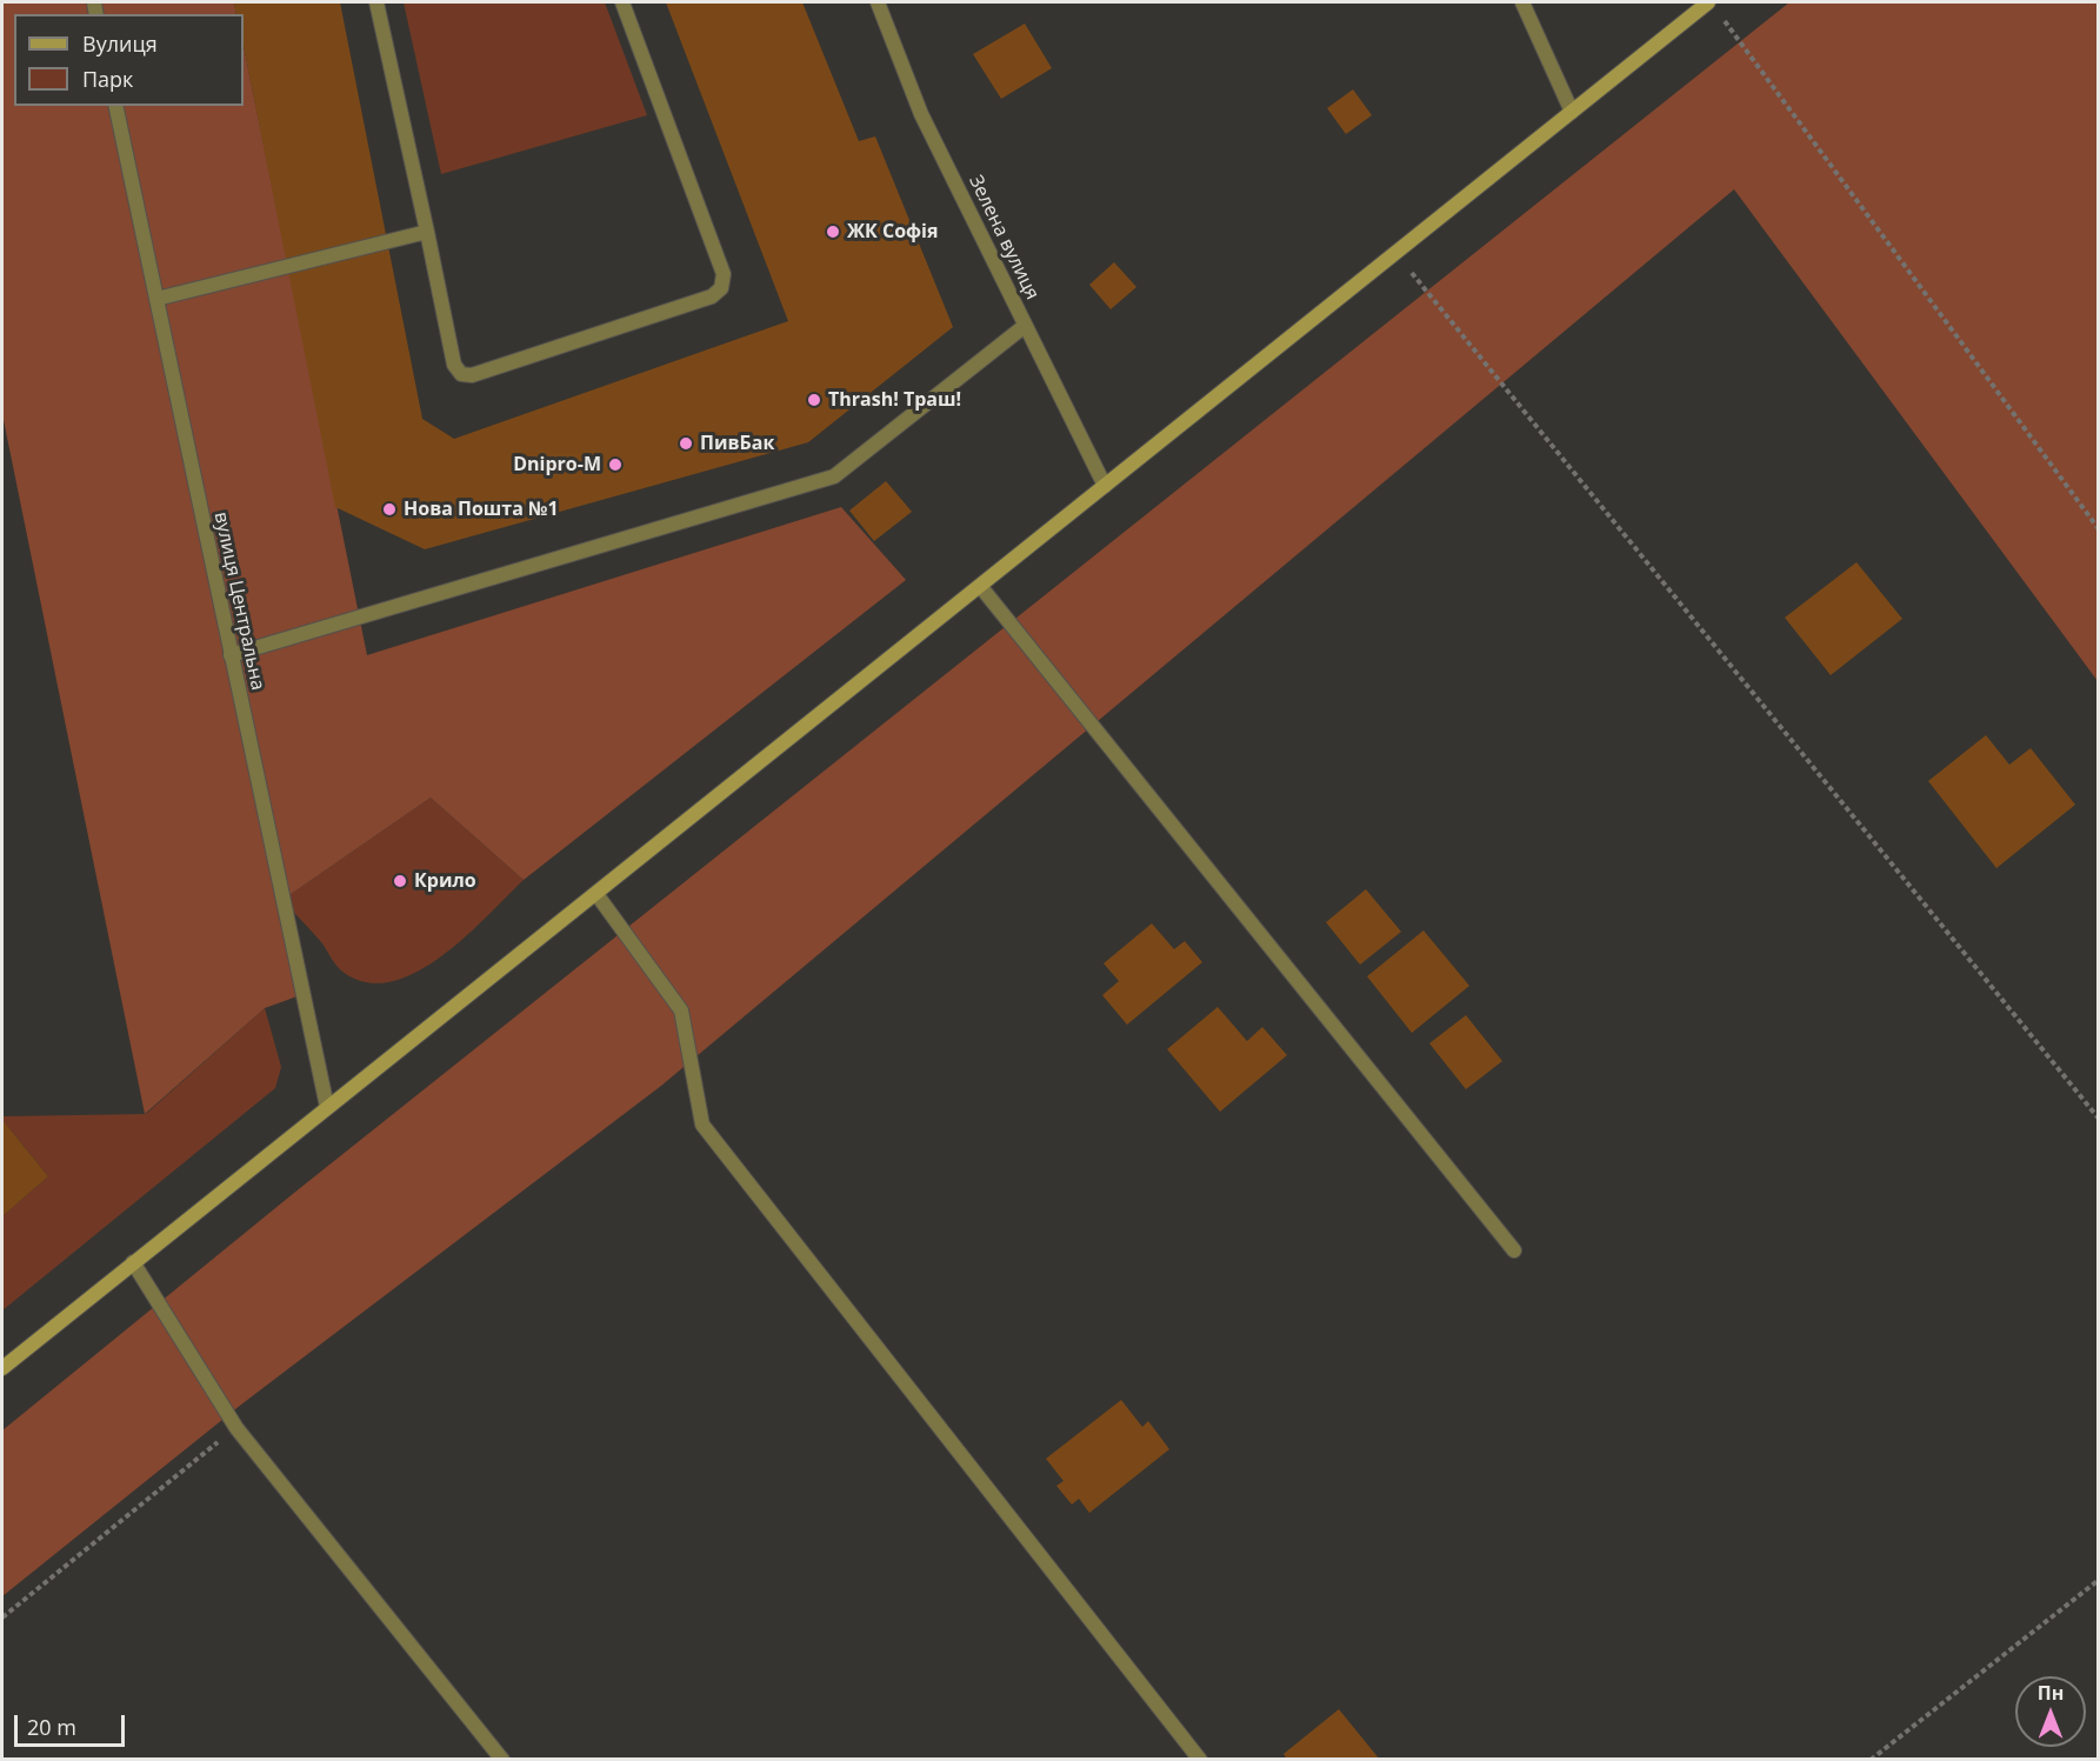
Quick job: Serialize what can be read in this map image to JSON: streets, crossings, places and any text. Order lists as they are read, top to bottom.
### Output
{
  "streets": {
    "street": ["Зелена вулиця", "вулиця Центральна"]
  },
  "places": [
    "ЖК Софія",
    "Thrash! Траш!",
    "ПивБак",
    "Dnipro-M",
    "Нова Пошта №1",
    "Крило"
  ],
  "legend": ["Вулиця", "Парк"],
  "scale_bar": "20 m",
  "north": "top"
}
